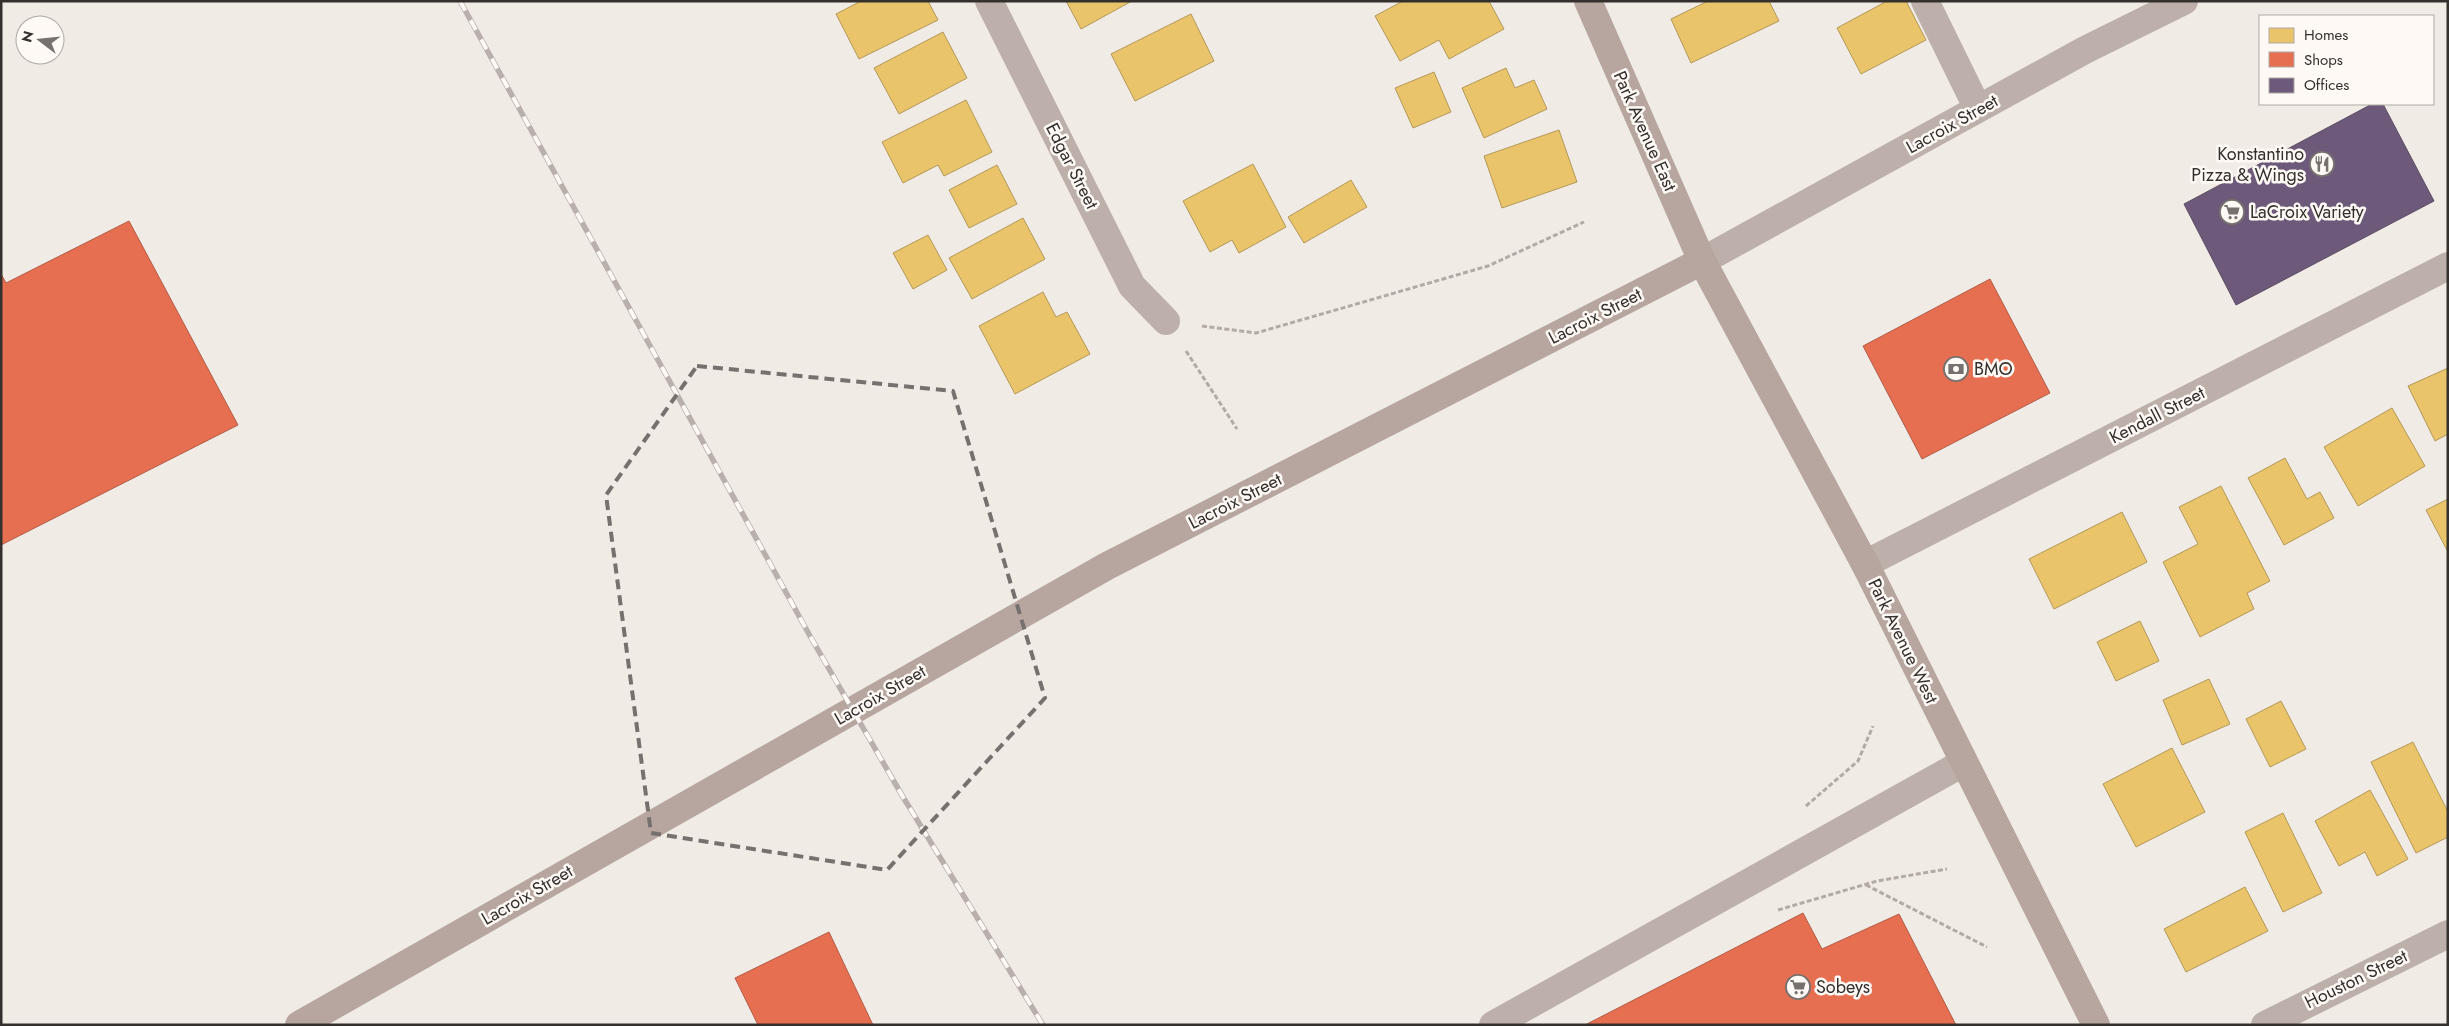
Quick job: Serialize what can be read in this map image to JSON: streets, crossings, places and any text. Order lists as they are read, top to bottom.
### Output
{
  "streets": {
    "main road": ["Lacroix Street", "Park Avenue East", "Park Avenue West"],
    "street": ["Edgar Street", "Kendall Street", "Houston Street"]
  },
  "crossings": [
    ["Lacroix Street", "Park Avenue East"],
    ["Lacroix Street", "Park Avenue West"],
    ["Park Avenue East", "Park Avenue West"],
    ["Kendall Street", "Park Avenue West"]
  ],
  "places": {
    "restaurant": ["Konstantino Pizza & Wings"],
    "supermarket": ["LaCroix Variety", "Sobeys"],
    "bank": ["BMO"]
  },
  "legend": ["Homes", "Shops", "Offices"],
  "north": "left"
}
